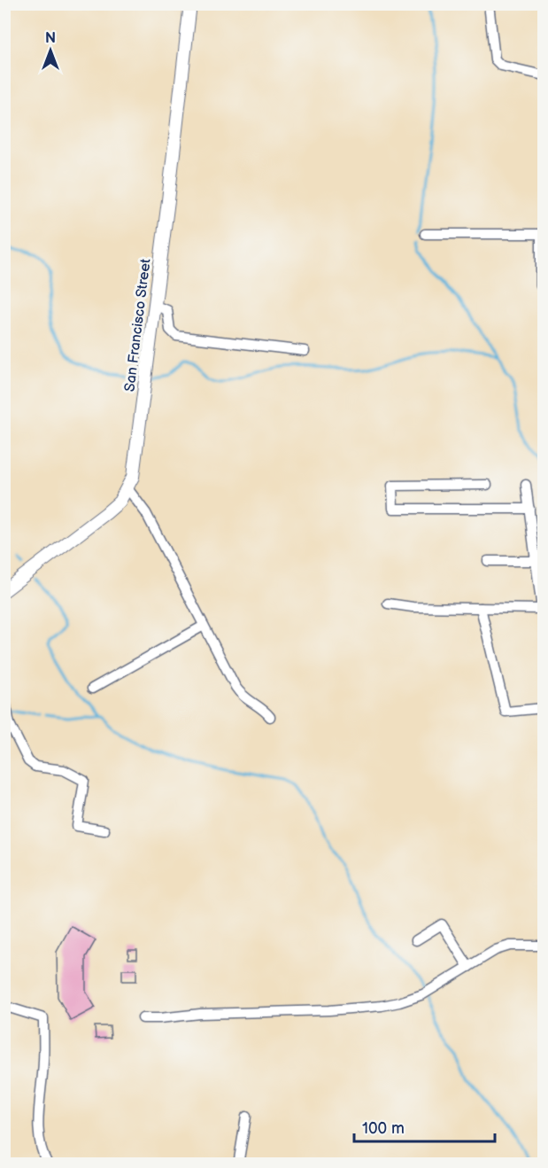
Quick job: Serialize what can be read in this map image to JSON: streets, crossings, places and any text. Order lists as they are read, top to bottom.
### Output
{
  "streets": {
    "main road": ["San Francisco Street"]
  },
  "scale_bar": "100 m",
  "north": "top"
}
